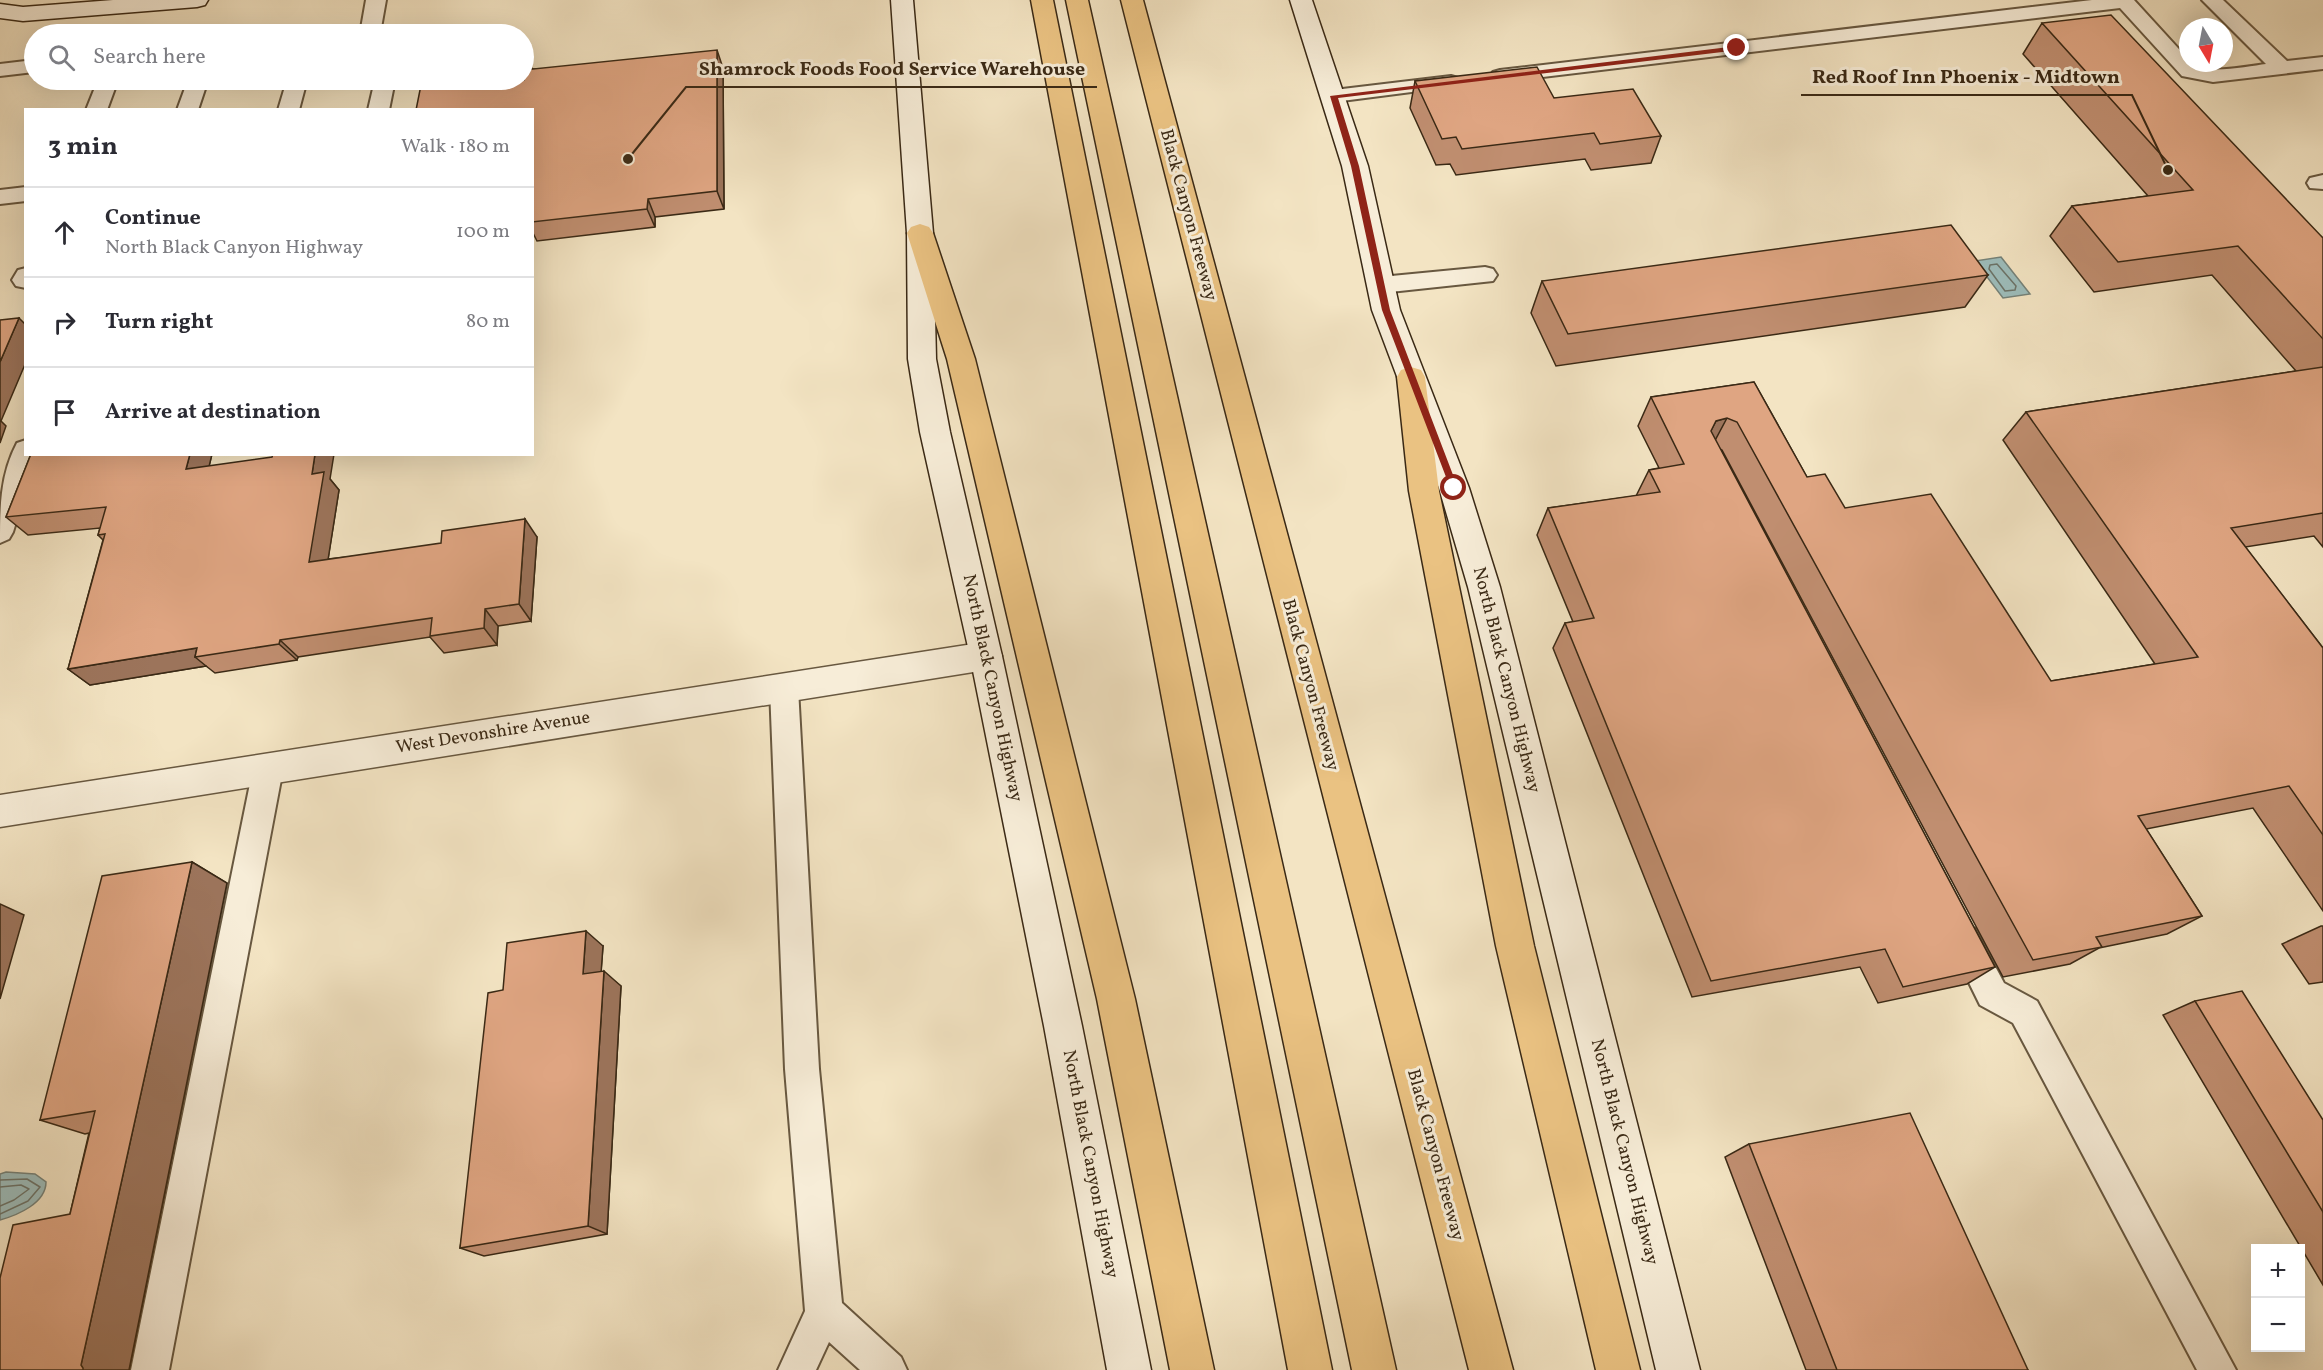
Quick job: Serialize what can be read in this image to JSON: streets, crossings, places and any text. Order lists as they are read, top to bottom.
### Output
{
  "streets": {
    "highway": ["Black Canyon Freeway"],
    "main road": ["North Black Canyon Highway", "West Devonshire Avenue"]
  },
  "crossings": [
    ["North Black Canyon Highway", "West Devonshire Avenue"]
  ],
  "places": ["Shamrock Foods Food Service Warehouse", "Red Roof Inn Phoenix - Midtown"],
  "north": "bottom",
  "page": {
    "search": "Search here",
    "heading": ["3 min", "Walk · 180 m"],
    "list": [
      ["Continue", "North Black Canyon Highway", "100 m"],
      ["Turn right", "80 m"],
      "Arrive at destination"
    ],
    "map_buttons": ["+", "−"]
  }
}
